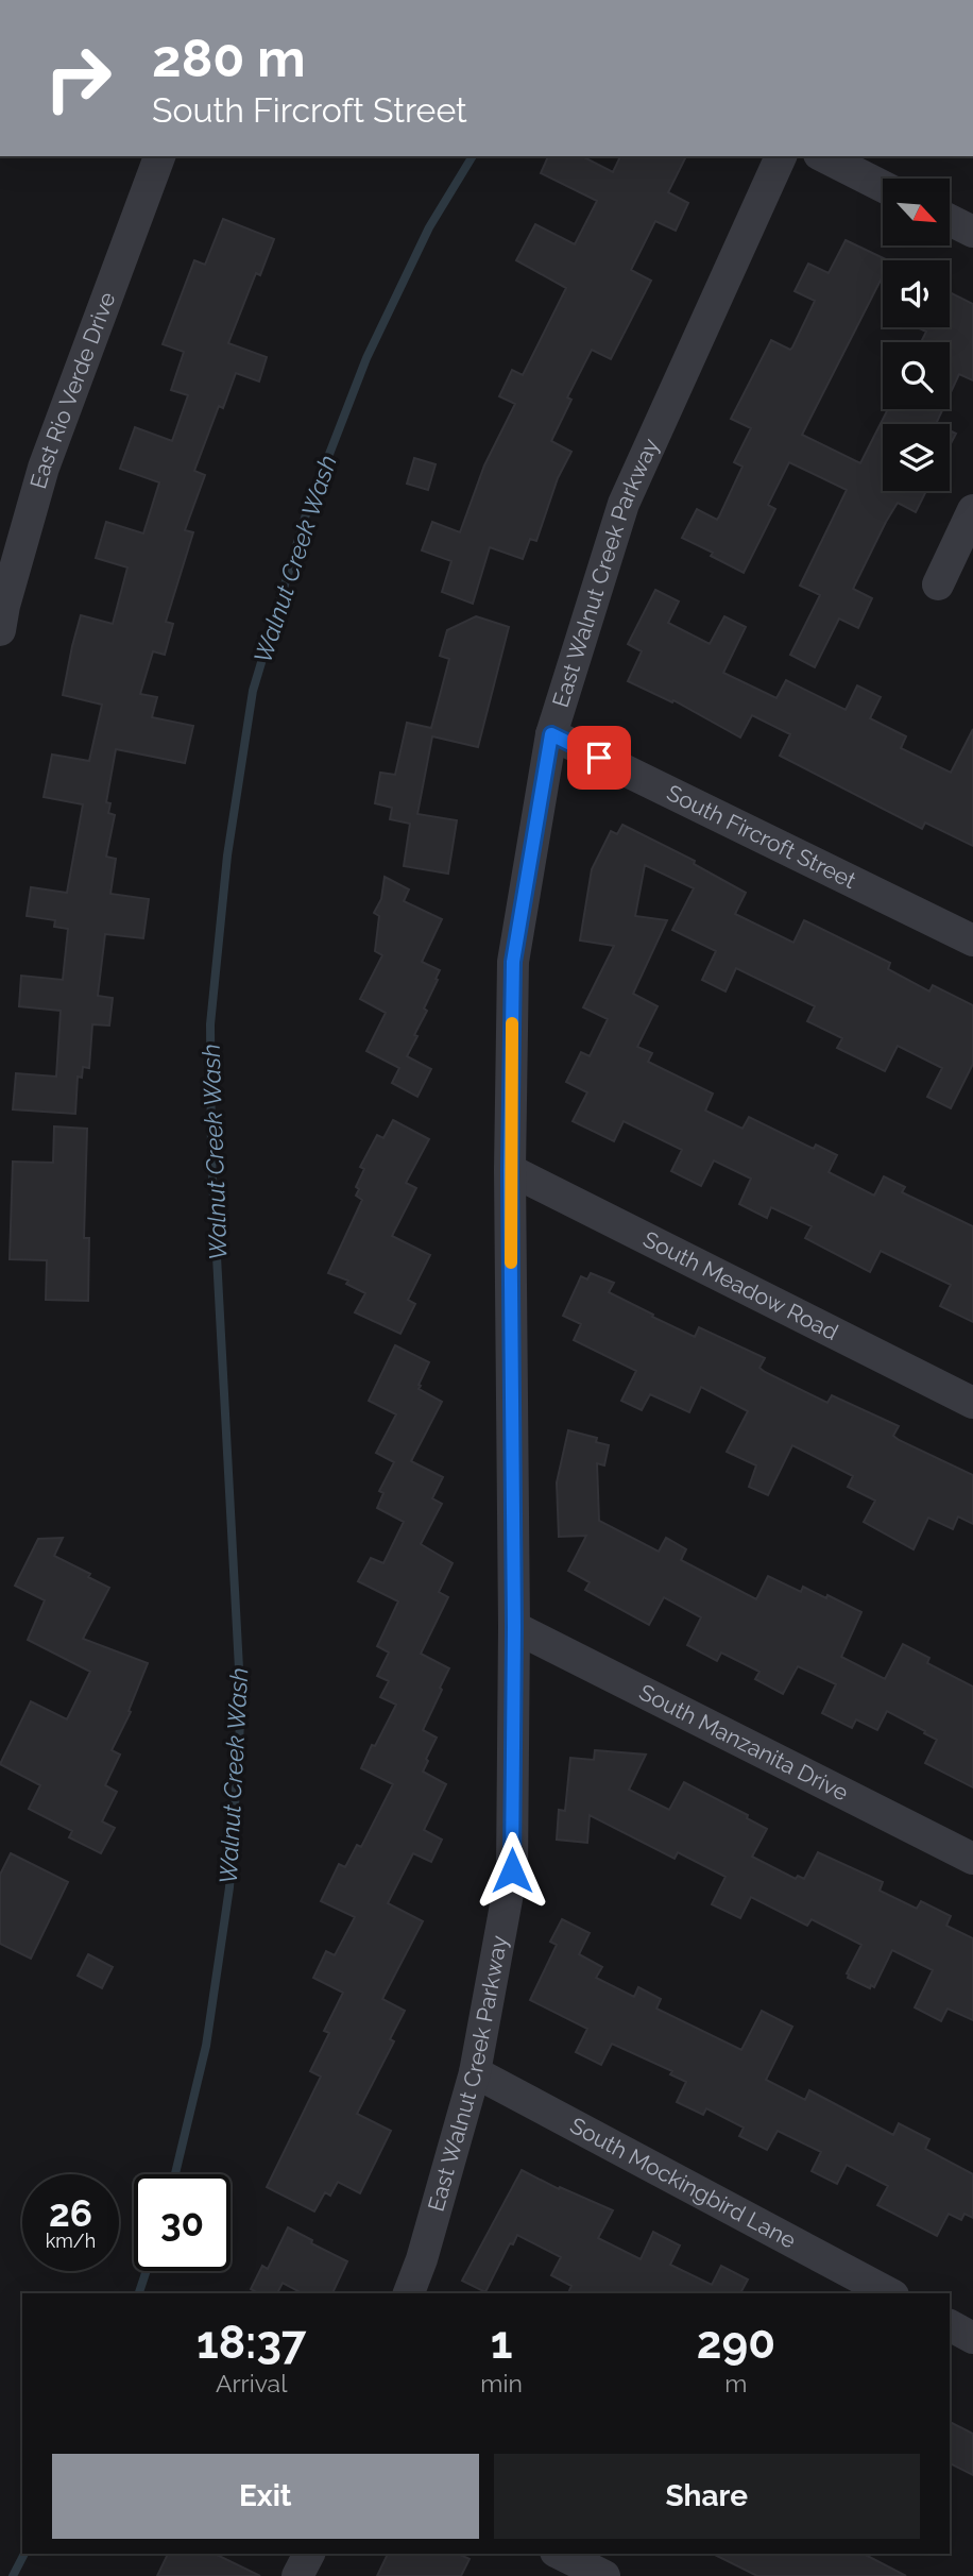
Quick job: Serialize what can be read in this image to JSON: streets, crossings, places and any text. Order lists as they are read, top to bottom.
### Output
{
  "streets": {
    "street": [
      "East Rio Verde Drive",
      "East Walnut Creek Parkway",
      "South Fircroft Street",
      "South Meadow Road",
      "South Manzanita Drive",
      "South Mockingbird Lane"
    ]
  },
  "crossings": [
    ["East Walnut Creek Parkway", "South Fircroft Street"],
    ["East Walnut Creek Parkway", "South Meadow Road"],
    ["East Walnut Creek Parkway", "South Manzanita Drive"],
    ["East Walnut Creek Parkway", "South Mockingbird Lane"]
  ],
  "water": ["Walnut Creek Wash"],
  "north": "bottom right",
  "page": {
    "turn": ["280 m", "South Fircroft Street"],
    "speed": "26 km/h",
    "limit": "30",
    "eta": [
      "18:37",
      "Arrival",
      "1",
      "min",
      "290",
      "m"
    ],
    "buttons": ["Exit", "Share"]
  }
}
